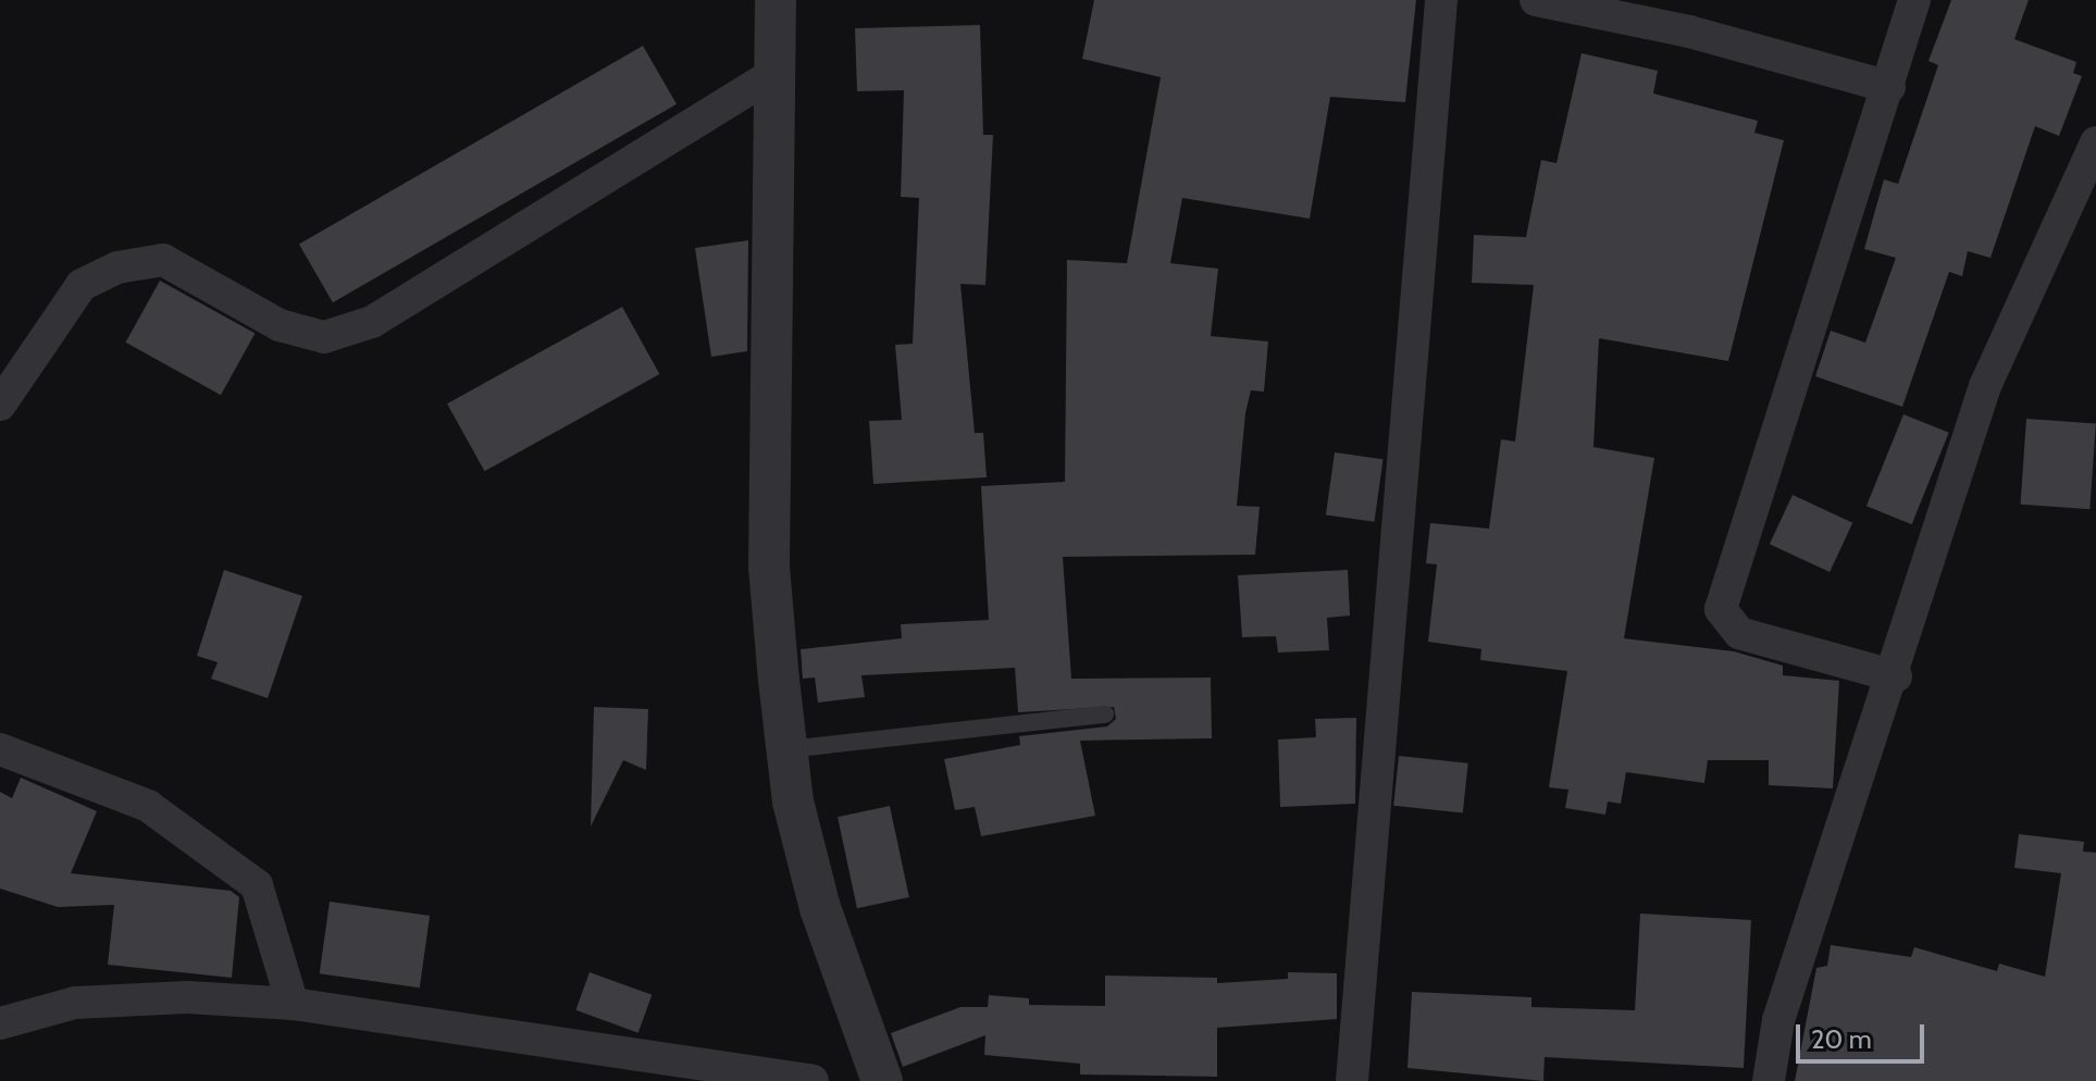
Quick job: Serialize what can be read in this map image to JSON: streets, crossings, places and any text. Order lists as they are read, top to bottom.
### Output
{
  "scale_bar": "20 m"
}
